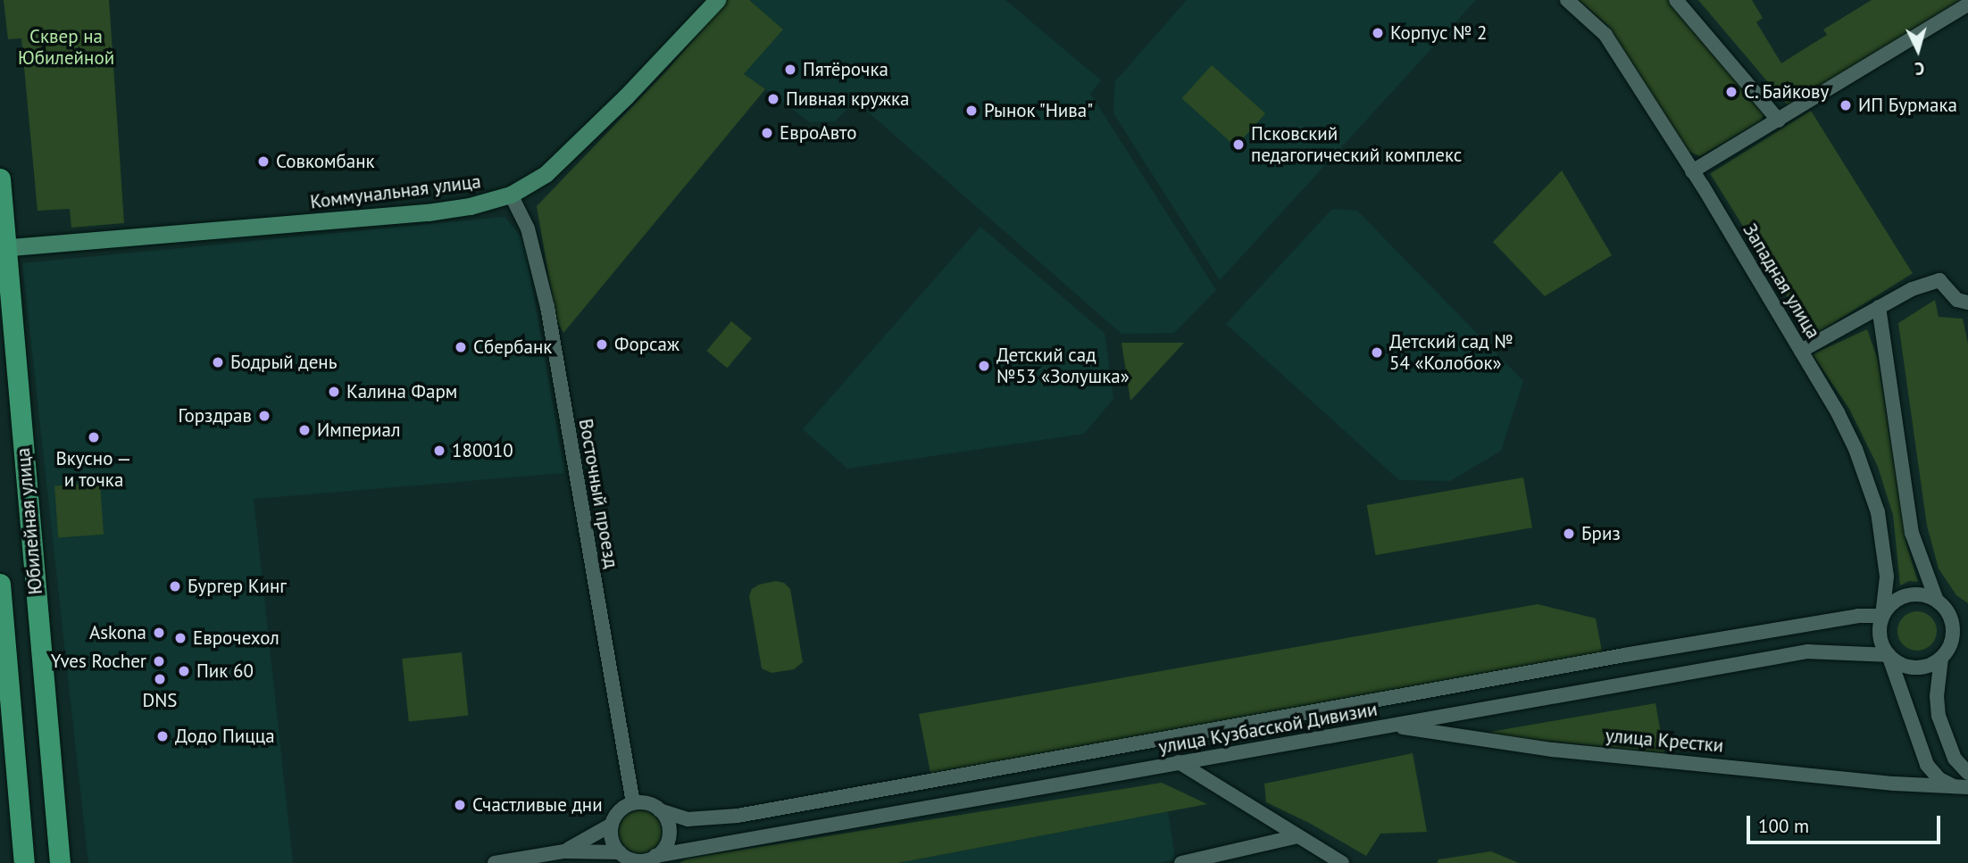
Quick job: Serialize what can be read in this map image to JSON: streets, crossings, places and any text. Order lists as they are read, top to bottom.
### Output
{
  "streets": {
    "highway": ["Юбилейная улица"],
    "main road": ["Коммунальная улица"],
    "street": [
      "Западная улица",
      "Восточный проезд",
      "улица Кузбасской Дивизии",
      "улица Крестки"
    ]
  },
  "crossings": [
    ["Коммунальная улица", "Восточный проезд"],
    ["Коммунальная улица", "Юбилейная улица"],
    ["Западная улица", "улица Кузбасской Дивизии"],
    ["Восточный проезд", "улица Кузбасской Дивизии"],
    ["улица Кузбасской Дивизии", "улица Крестки"]
  ],
  "parks": ["Сквер на Юбилейной"],
  "places": [
    "Корпус № 2",
    "Пятёрочка",
    "С. Байкову",
    "Пивная кружка",
    "ИП Бурмака",
    "Рынок \"Нива\"",
    "ЕвроАвто",
    "Псковский педагогический комплекс",
    "Совкомбанк",
    "Форсаж",
    "Сбербанк",
    "Детский сад № 54 «Колобок»",
    "Бодрый день",
    "Детский сад №53 «Золушка»",
    "Калина Фарм",
    "Горздрав",
    "Империал",
    "Вкусно — и точка",
    "180010",
    "Бриз",
    "Бургер Кинг",
    "Askona",
    "Еврочехол",
    "Yves Rocher",
    "Пик 60",
    "DNS",
    "Додо Пицца",
    "Счастливые дни"
  ],
  "scale_bar": "100 m",
  "north": "bottom"
}
